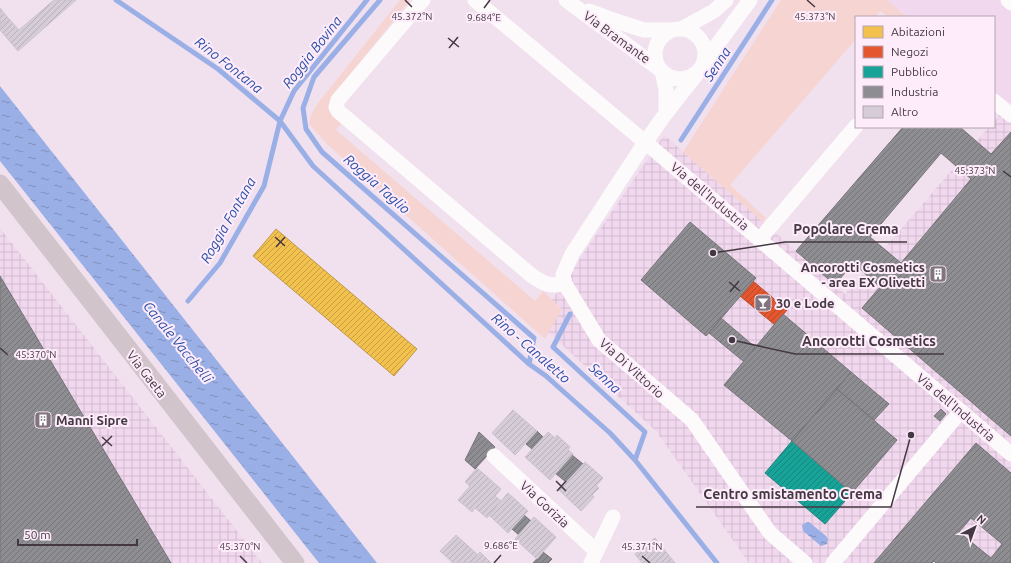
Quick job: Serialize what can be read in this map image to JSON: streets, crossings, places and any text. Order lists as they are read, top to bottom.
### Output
{
  "streets": {
    "main road": ["Via Gaeta"],
    "street": [
      "Via Bramante",
      "Via dell'Industria",
      "Via Di Vittorio",
      "Via Gorizia"
    ]
  },
  "water": [
    "Roggia Bovina",
    "Senna",
    "Rino Fontana",
    "Roggia Taglio",
    "Roggia Fontana",
    "Canale Vacchelli",
    "Rino - Canaletto"
  ],
  "places": {
    "other": ["Popolare Crema", "Ancorotti Cosmetics", "Centro smistamento Crema"],
    "building": ["Ancorotti Cosmetics - area EX Olivetti", "Manni Sipre"],
    "bar": ["30 e Lode"]
  },
  "legend": [
    "Abitazioni",
    "Negozi",
    "Pubblico",
    "Industria",
    "Altro"
  ],
  "scale_bar": "50 m",
  "north": "top right",
  "coordinates": [
    "45.372°N",
    "45.373°N",
    "9.684°E",
    "45.370°N",
    "9.686°E",
    "45.371°N"
  ]
}
